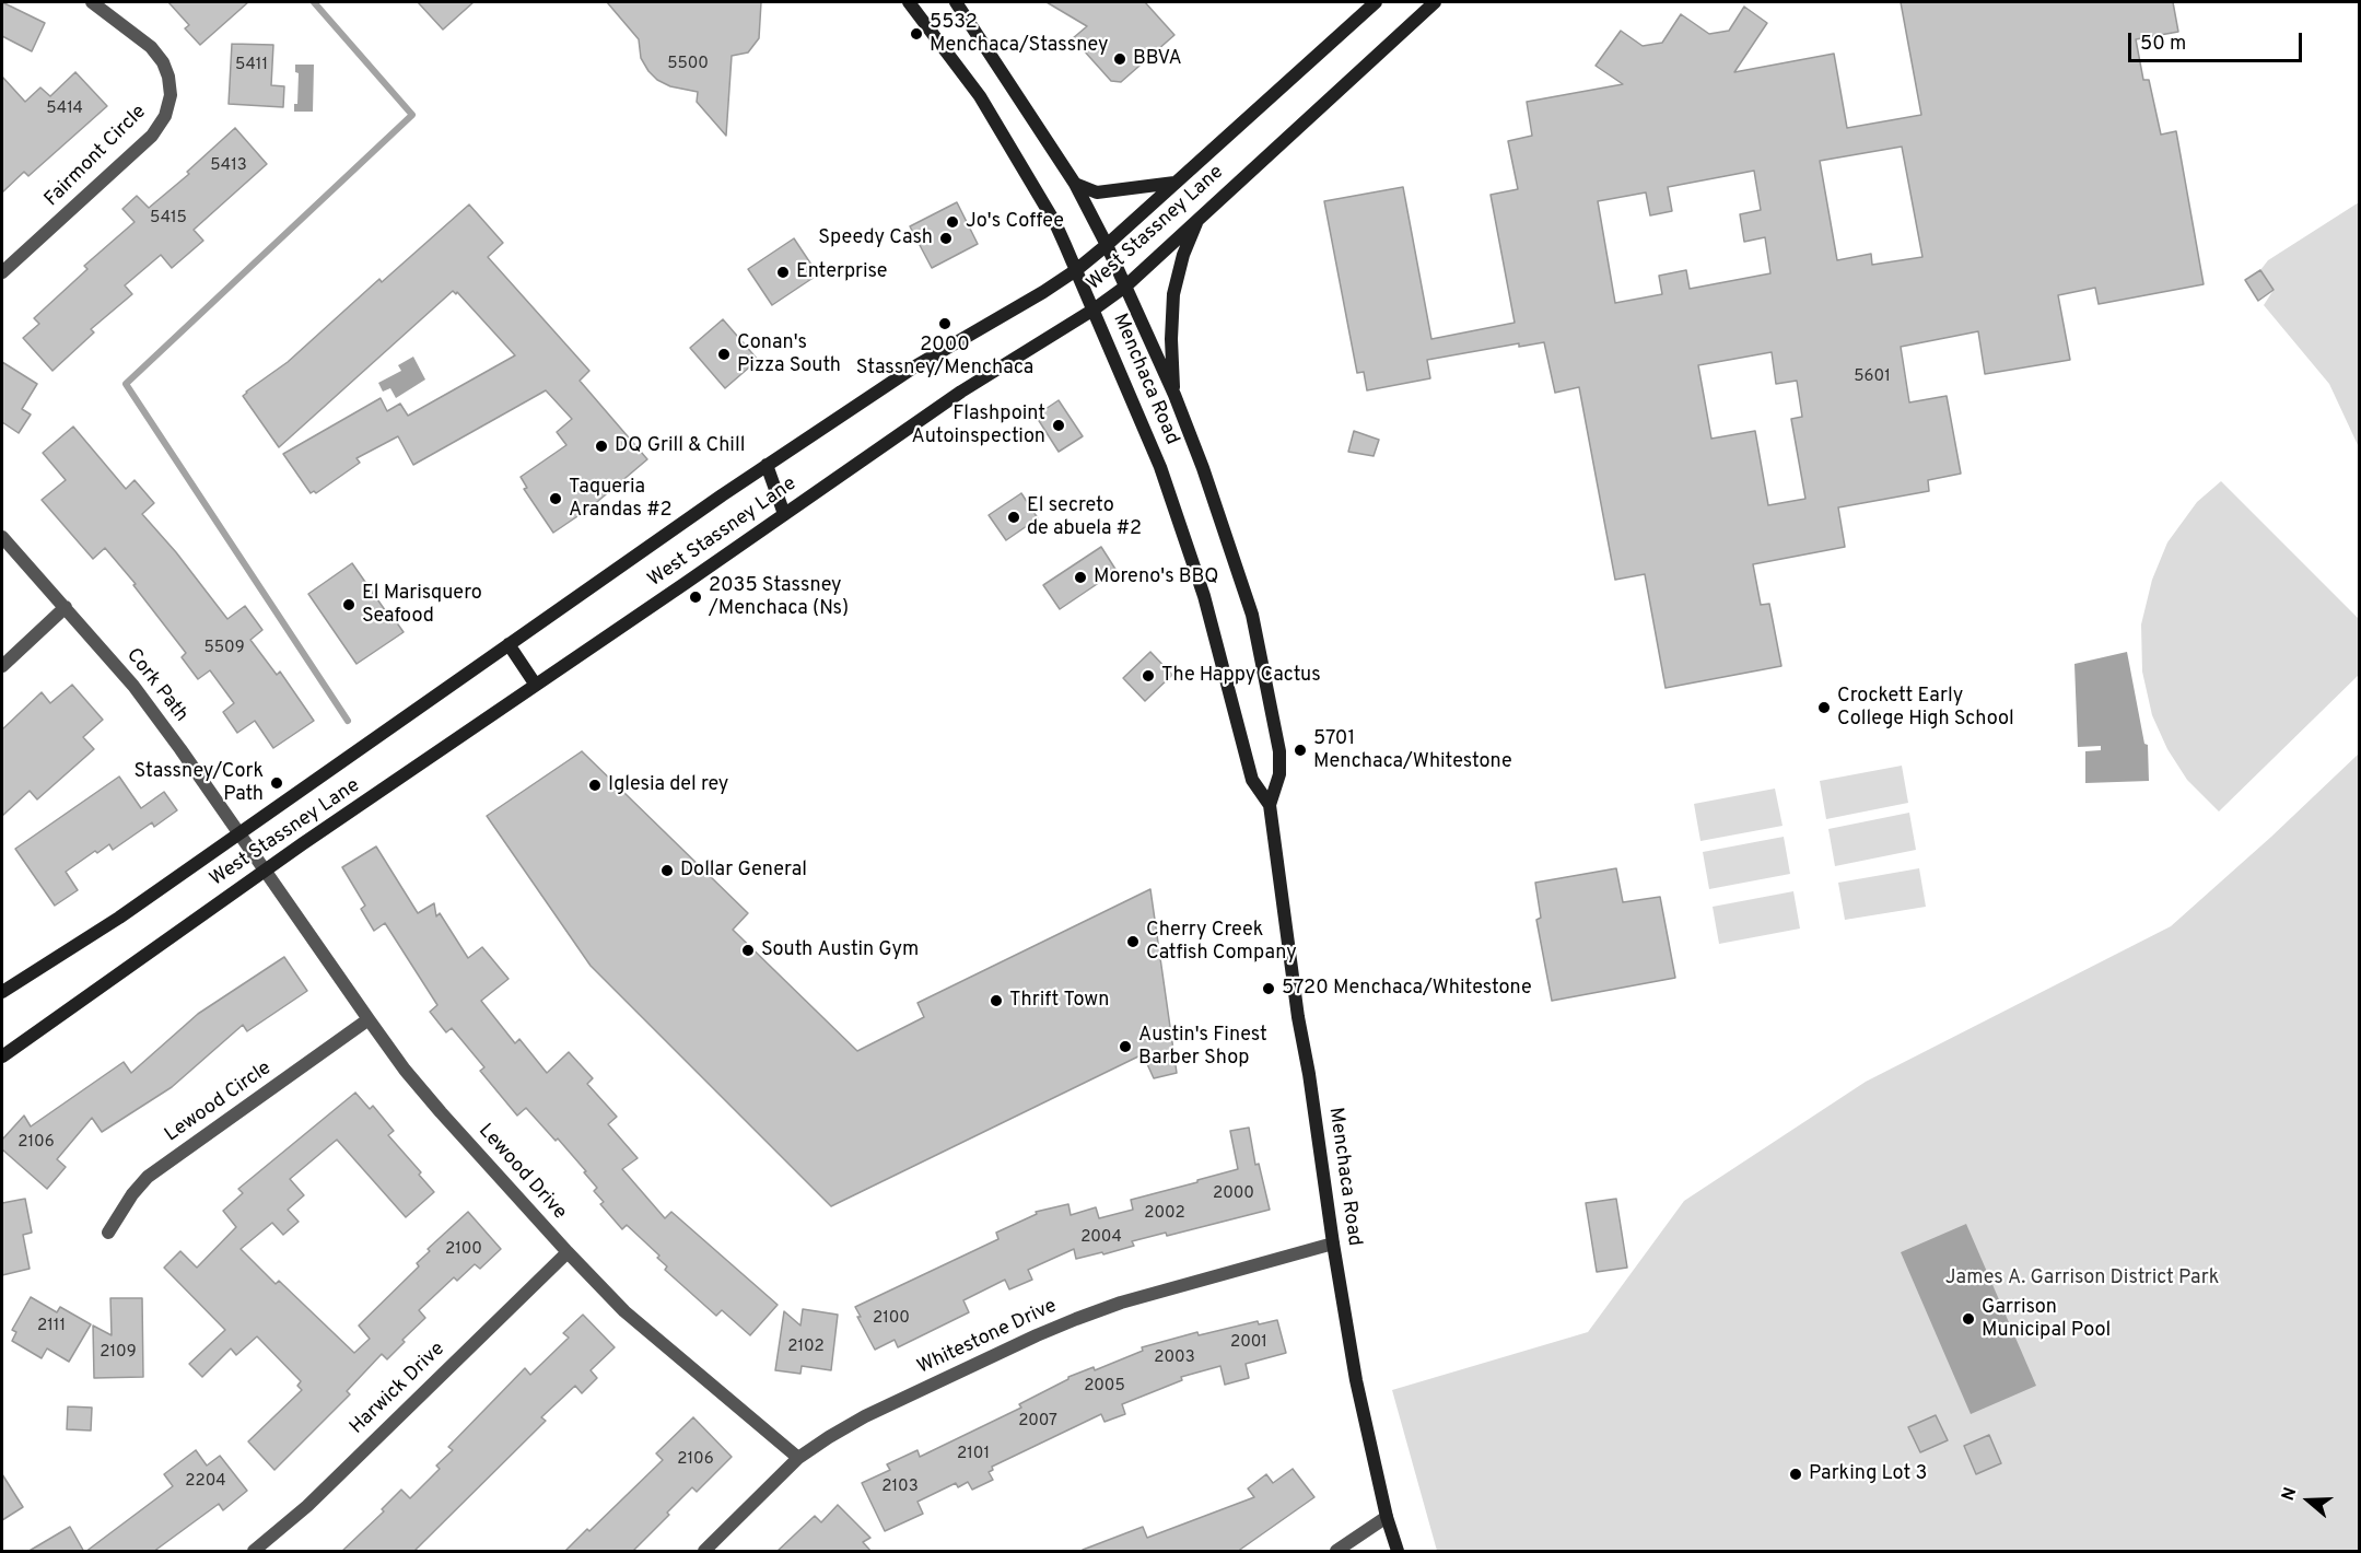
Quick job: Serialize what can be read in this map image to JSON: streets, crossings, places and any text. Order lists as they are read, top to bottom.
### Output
{
  "streets": {
    "main road": ["West Stassney Lane", "Menchaca Road"],
    "street": [
      "Fairmont Circle",
      "Cork Path",
      "Lewood Circle",
      "Lewood Drive",
      "Whitestone Drive",
      "Harwick Drive"
    ]
  },
  "crossings": [
    ["West Stassney Lane", "Menchaca Road"],
    ["West Stassney Lane", "Cork Path"],
    ["West Stassney Lane", "Lewood Drive"],
    ["Menchaca Road", "Whitestone Drive"],
    ["Cork Path", "Lewood Drive"],
    ["Lewood Circle", "Lewood Drive"],
    ["Lewood Drive", "Whitestone Drive"],
    ["Lewood Drive", "Harwick Drive"]
  ],
  "parks": ["James A. Garrison District Park"],
  "places": [
    "5532 Menchaca/Stassney",
    "BBVA",
    "Jo's Coffee",
    "Speedy Cash",
    "Enterprise",
    "2000 Stassney/Menchaca",
    "Conan's Pizza South",
    "Flashpoint Autoinspection",
    "DQ Grill & Chill",
    "Taqueria Arandas #2",
    "El secreto de abuela #2",
    "Moreno's BBQ",
    "2035 Stassney /Menchaca (Ns)",
    "El Marisquero Seafood",
    "The Happy Cactus",
    "Crockett Early College High School",
    "5701 Menchaca/Whitestone",
    "Stassney/Cork Path",
    "Iglesia del rey",
    "Dollar General",
    "Cherry Creek Catfish Company",
    "South Austin Gym",
    "5720 Menchaca/Whitestone",
    "Thrift Town",
    "Austin's Finest Barber Shop",
    "Garrison Municipal Pool",
    "Parking Lot 3"
  ],
  "house_numbers": [
    "5500",
    "5411",
    "5414",
    "5413",
    "5415",
    "5601",
    "5509",
    "2106",
    "2000",
    "2002",
    "2004",
    "2100",
    "2100",
    "2111",
    "2001",
    "2102",
    "2109",
    "2003",
    "2005",
    "2007",
    "2101",
    "2106",
    "2204",
    "2103"
  ],
  "scale_bar": "50 m",
  "north": "left"
}
